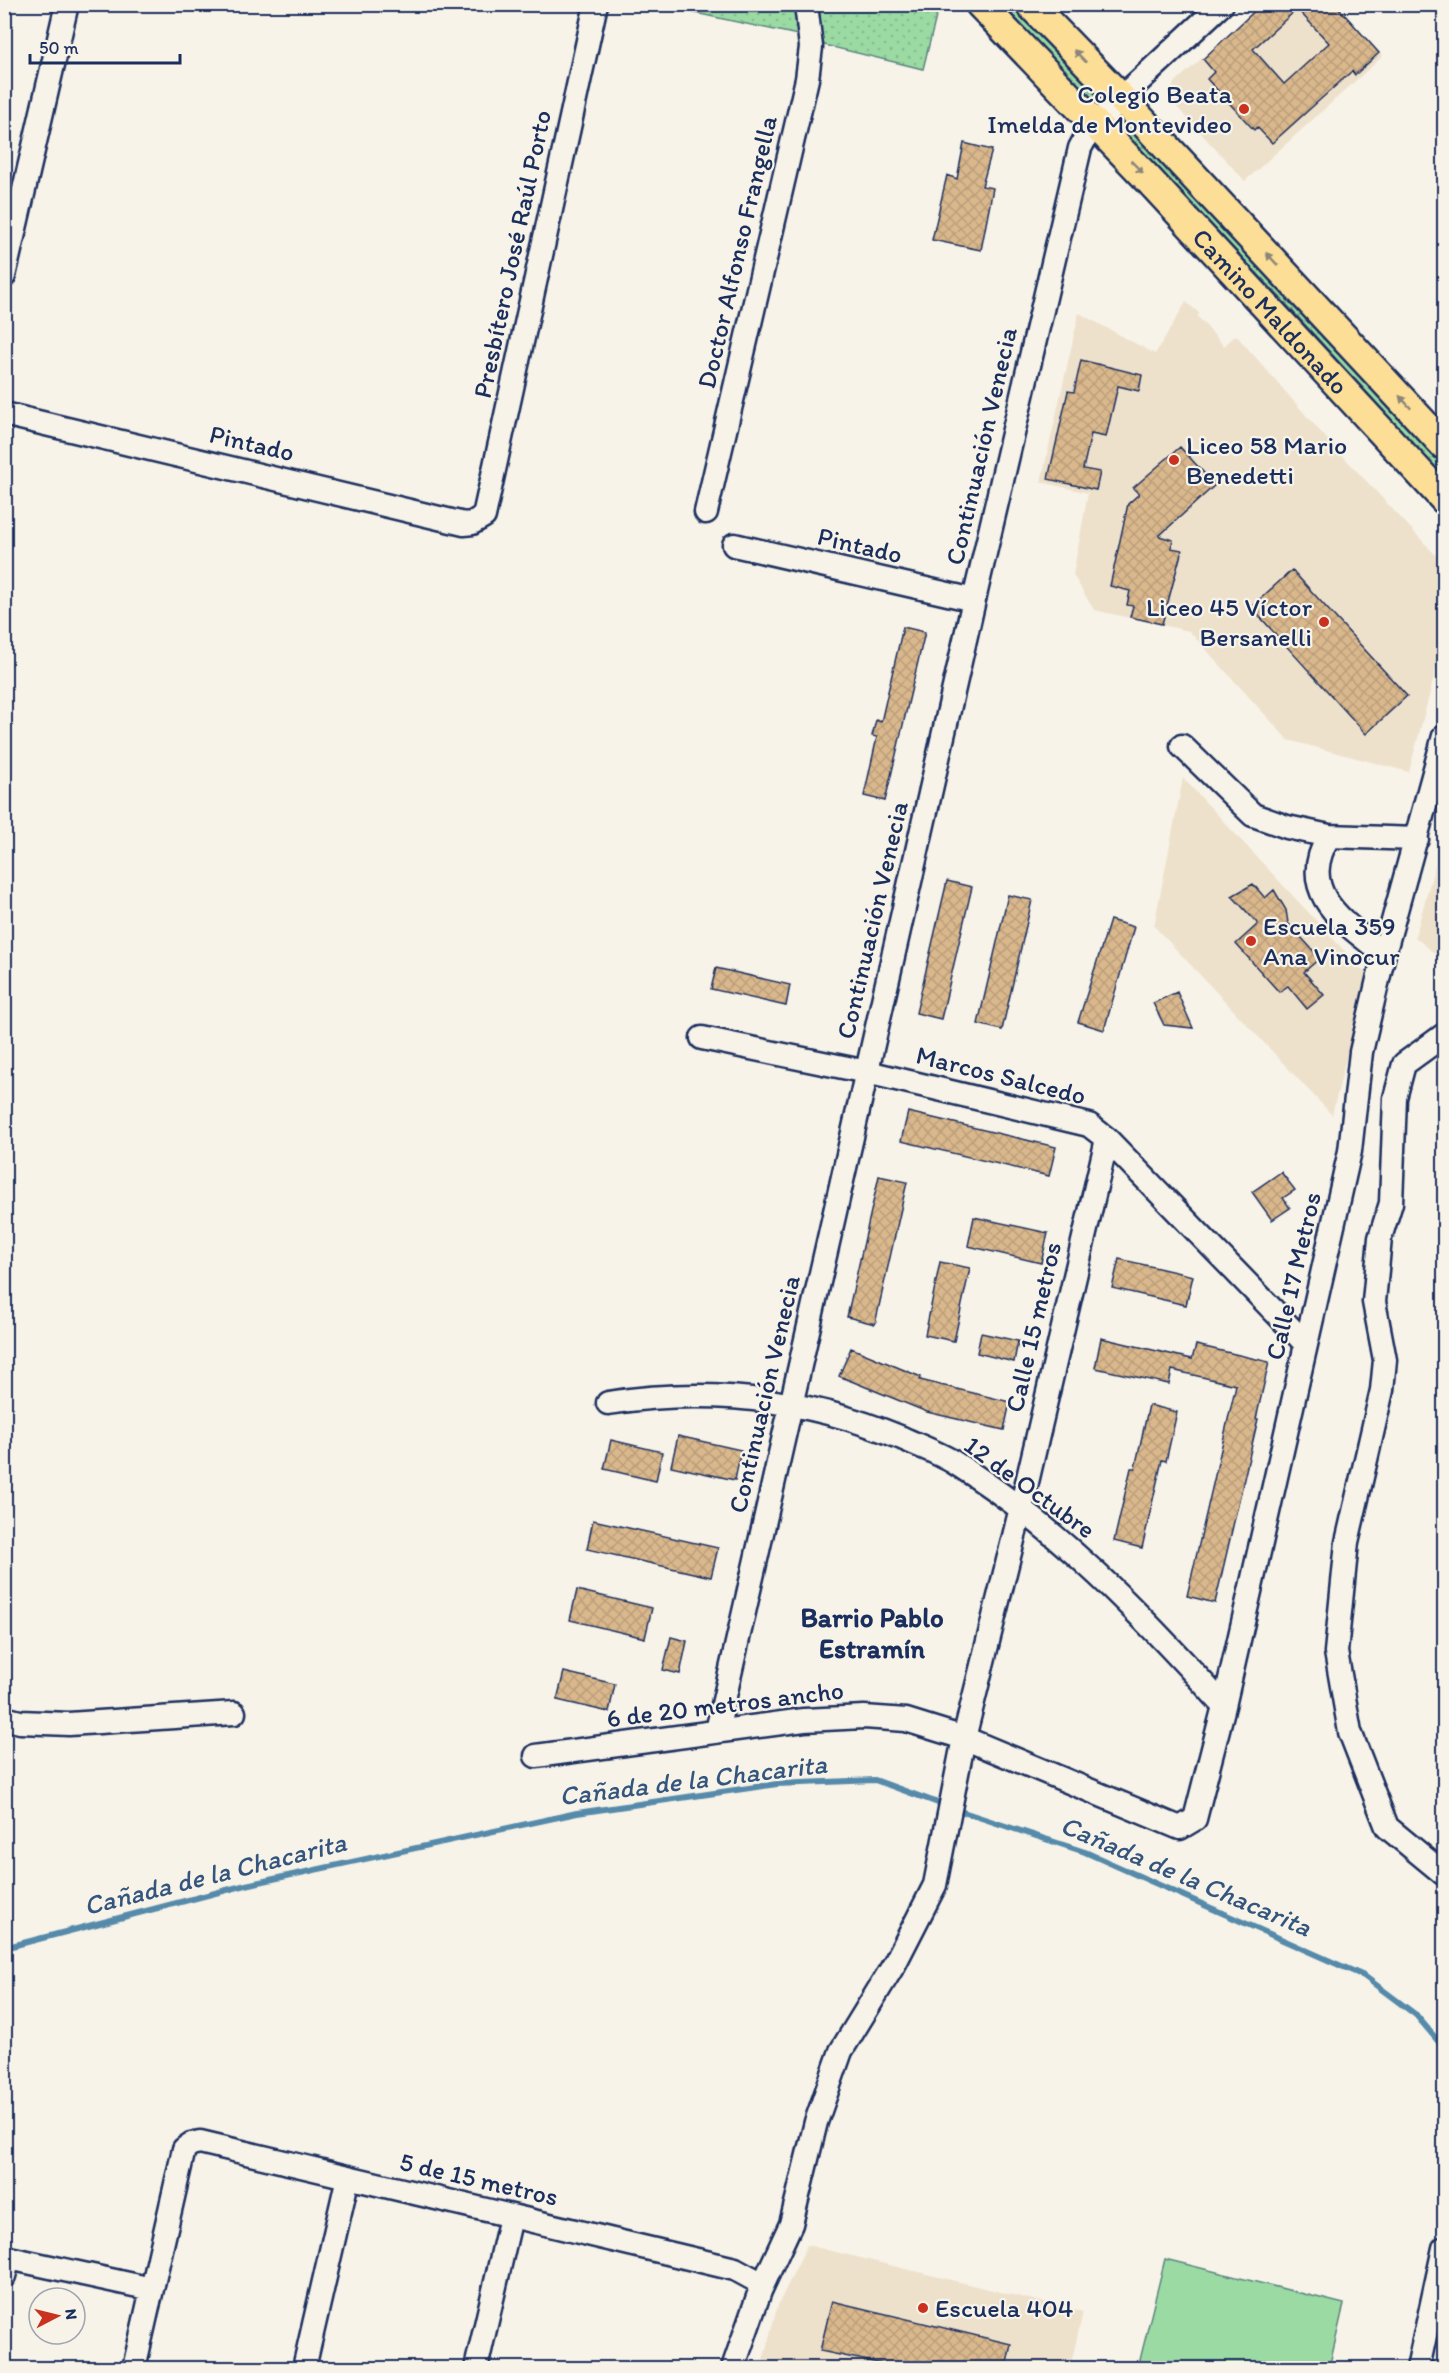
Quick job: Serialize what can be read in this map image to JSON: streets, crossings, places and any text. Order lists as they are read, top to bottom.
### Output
{
  "streets": {
    "main road": ["Camino Maldonado"],
    "street": [
      "Doctor Alfonso Frangella",
      "Presbítero José Raúl Porto",
      "Pintado",
      "Continuación Venecia",
      "Marcos Salcedo",
      "Calle 17 Metros",
      "Calle 15 metros",
      "12 de Octubre",
      "6 de 20 metros ancho",
      "5 de 15 metros"
    ]
  },
  "crossings": [
    ["Presbítero José Raúl Porto", "Pintado"],
    ["Camino Maldonado", "Continuación Venecia"],
    ["Pintado", "Continuación Venecia"],
    ["Continuación Venecia", "Marcos Salcedo"],
    ["Continuación Venecia", "12 de Octubre"],
    ["Continuación Venecia", "6 de 20 metros ancho"],
    ["Marcos Salcedo", "Calle 17 Metros"],
    ["Marcos Salcedo", "Calle 15 metros"],
    ["Calle 17 Metros", "12 de Octubre"],
    ["Calle 17 Metros", "6 de 20 metros ancho"],
    ["Calle 15 metros", "12 de Octubre"],
    ["Calle 15 metros", "6 de 20 metros ancho"],
    ["Calle 15 metros", "5 de 15 metros"]
  ],
  "districts": ["Barrio Pablo Estramín"],
  "water": ["Cañada de la Chacarita"],
  "places": [
    "Colegio Beata Imelda de Montevideo",
    "Liceo 58 Mario Benedetti",
    "Liceo 45 Víctor Bersanelli",
    "Escuela 359 Ana Vinocur",
    "Escuela 404"
  ],
  "scale_bar": "50 m",
  "north": "right"
}
